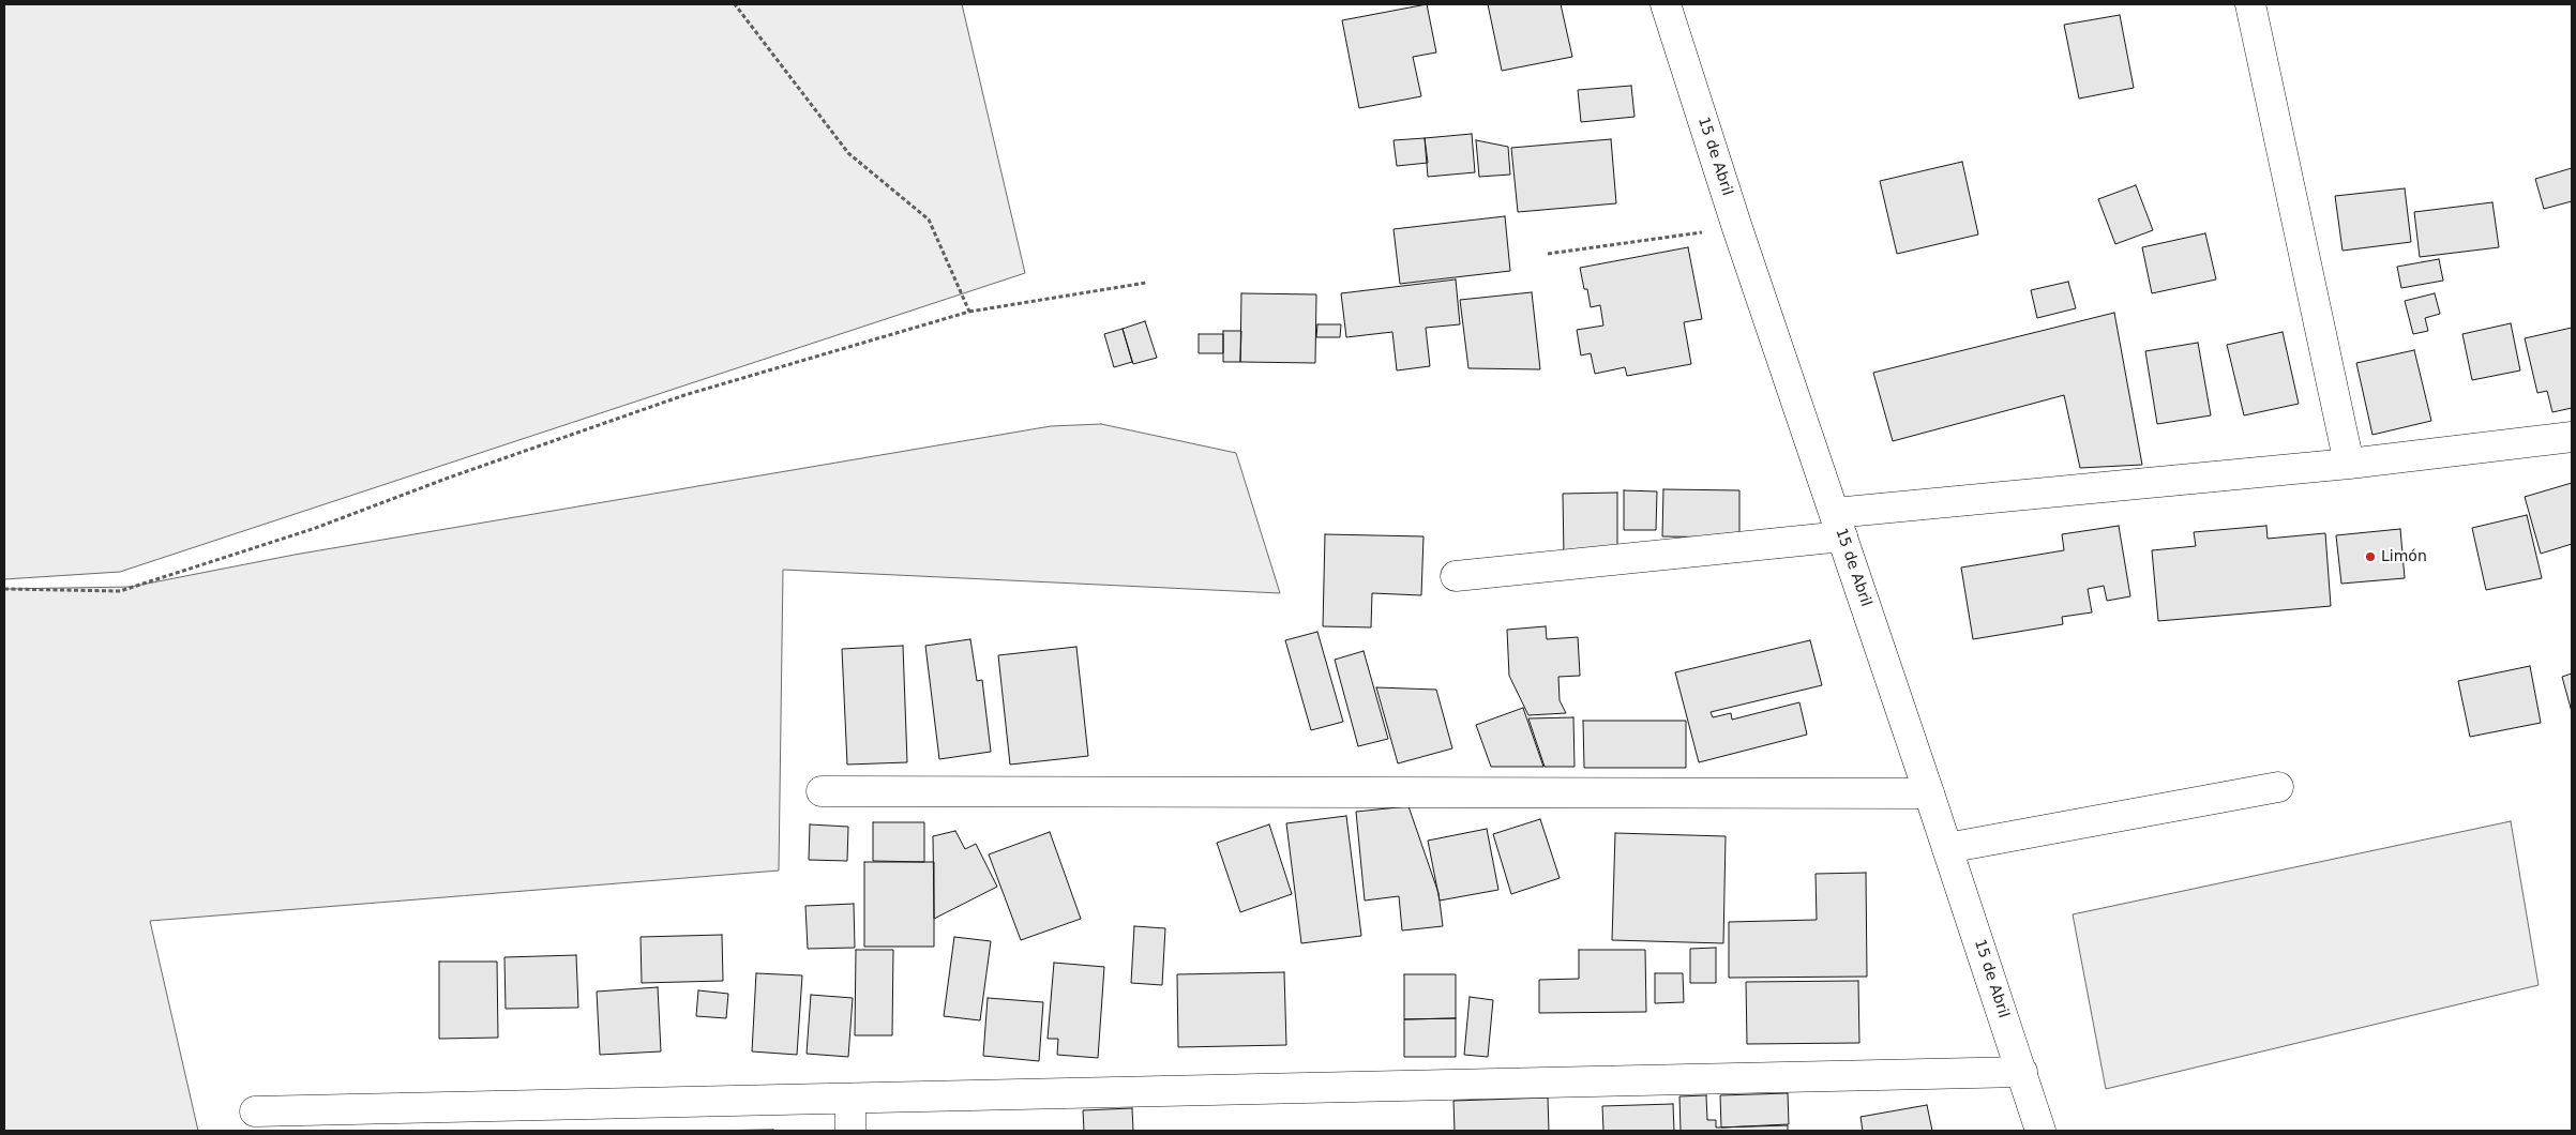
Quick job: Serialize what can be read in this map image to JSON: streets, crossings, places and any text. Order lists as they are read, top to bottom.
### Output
{
  "streets": {
    "street": ["15 de Abril"]
  },
  "places": ["Limón"]
}
